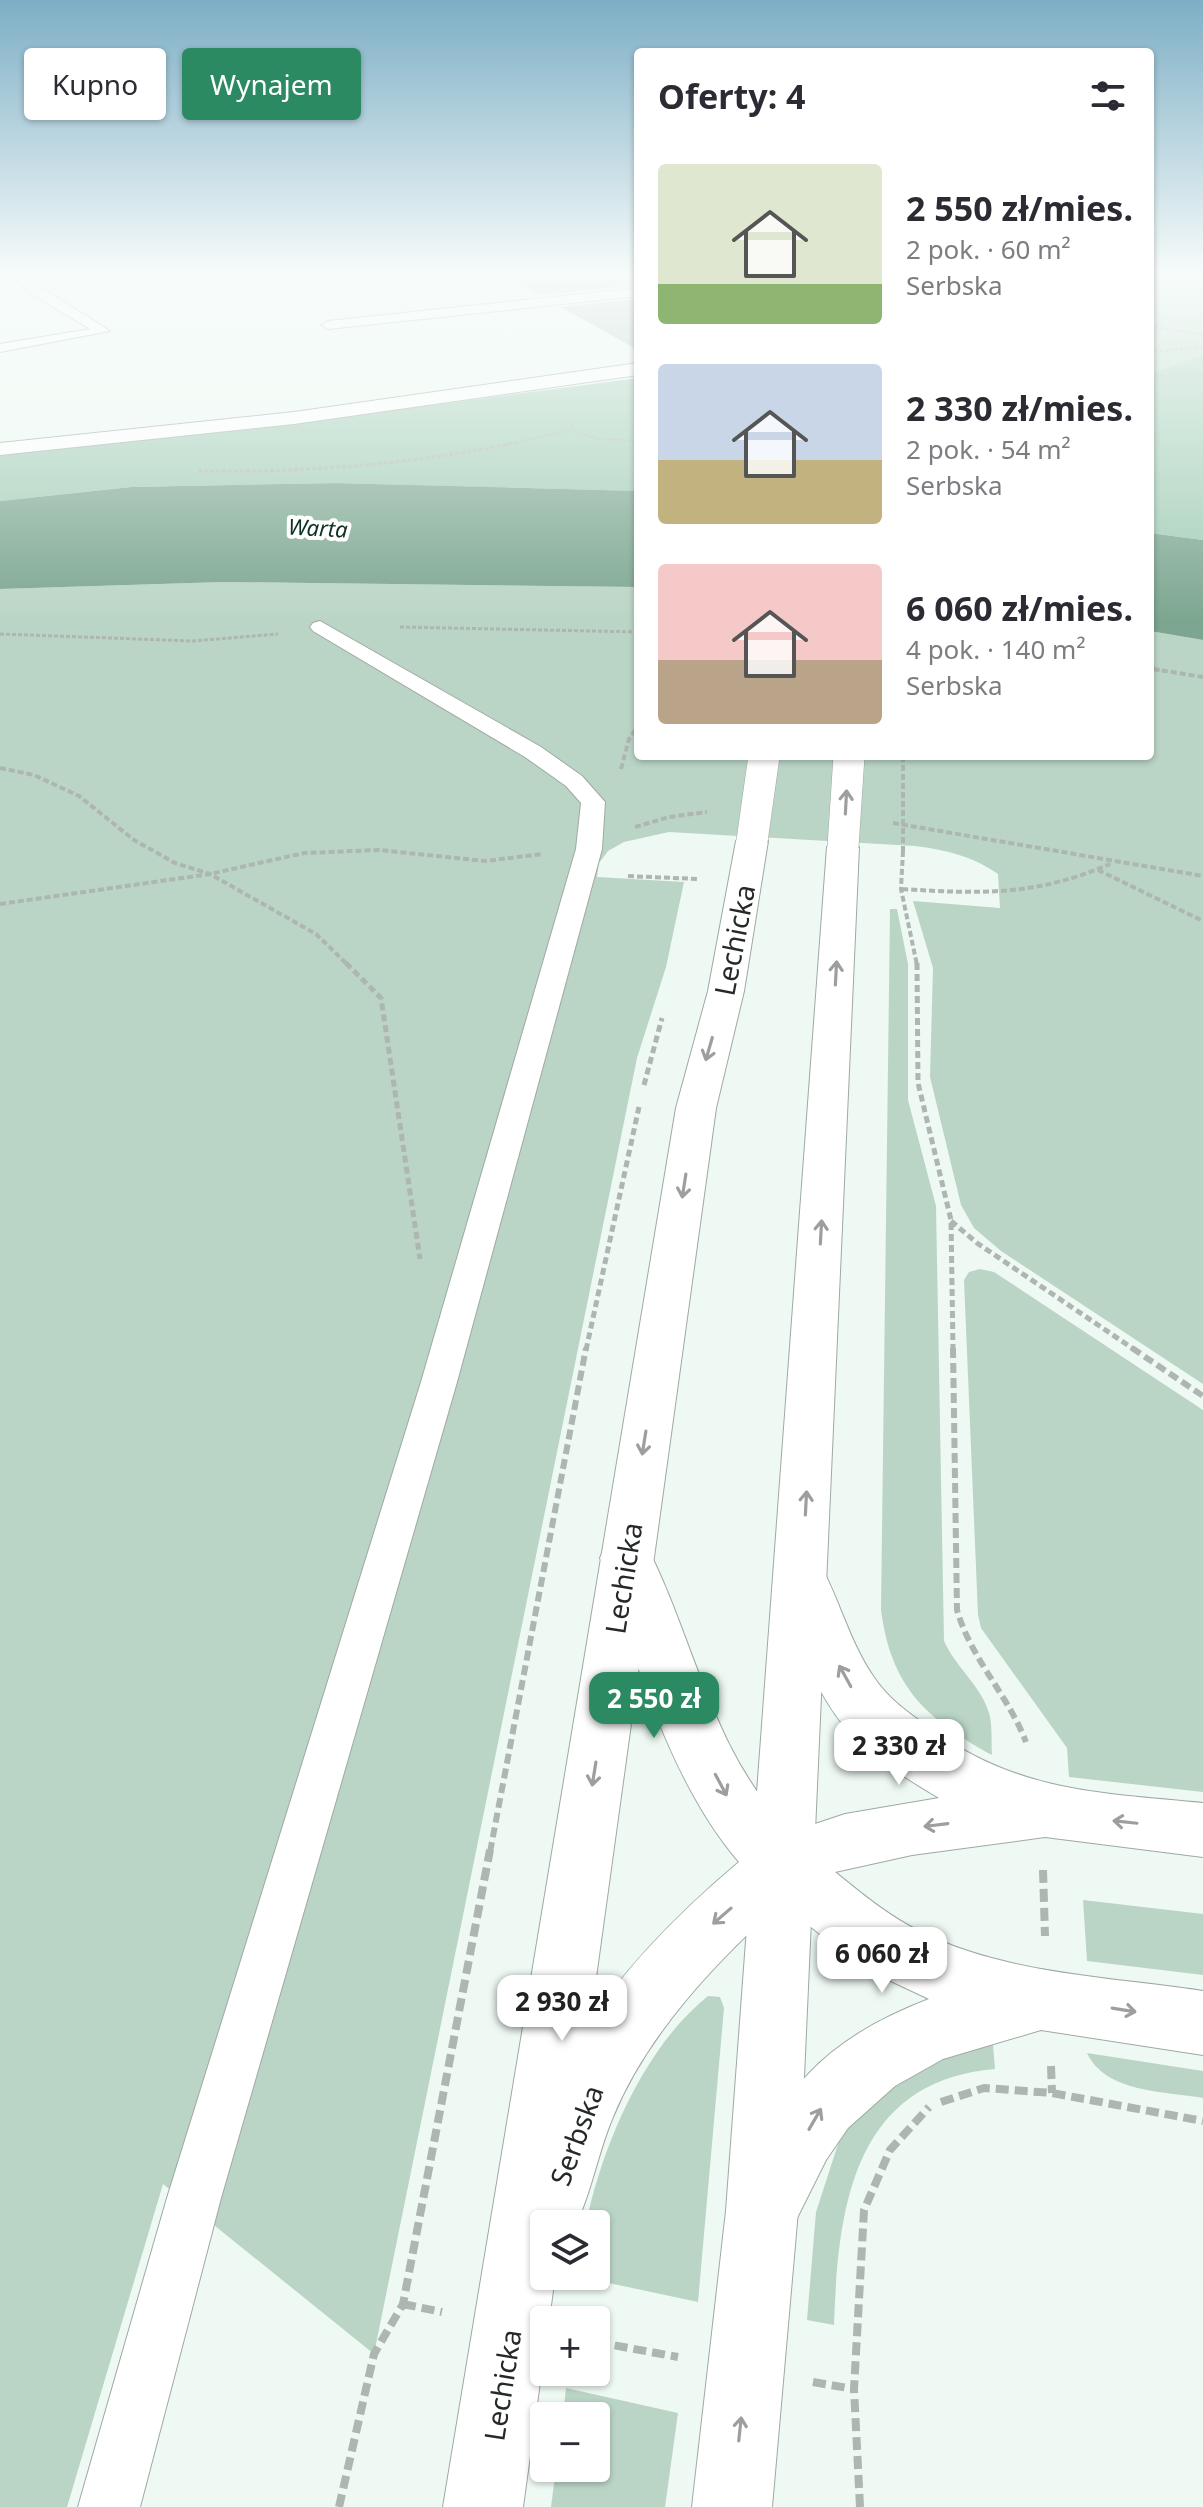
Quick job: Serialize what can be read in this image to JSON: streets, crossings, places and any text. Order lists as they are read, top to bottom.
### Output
{
  "streets": {
    "main road": ["Lechicka", "Serbska"]
  },
  "crossings": [
    ["Lechicka", "Serbska"]
  ],
  "water": ["Warta"],
  "page": {
    "chip": ["Kupno", "Wynajem"],
    "heading": "Oferty: 4",
    "list": [
      {
        "name": "2 550 zł/mies.",
        "note": "2 pok. · 60 m² · Serbska"
      },
      {
        "name": "2 330 zł/mies.",
        "note": "2 pok. · 54 m² · Serbska"
      },
      {
        "name": "6 060 zł/mies.",
        "note": "4 pok. · 140 m² · Serbska"
      }
    ],
    "price": [
      "2 550 zł",
      "2 330 zł",
      "6 060 zł",
      "2 930 zł"
    ],
    "map_buttons": ["+", "−"]
  }
}
